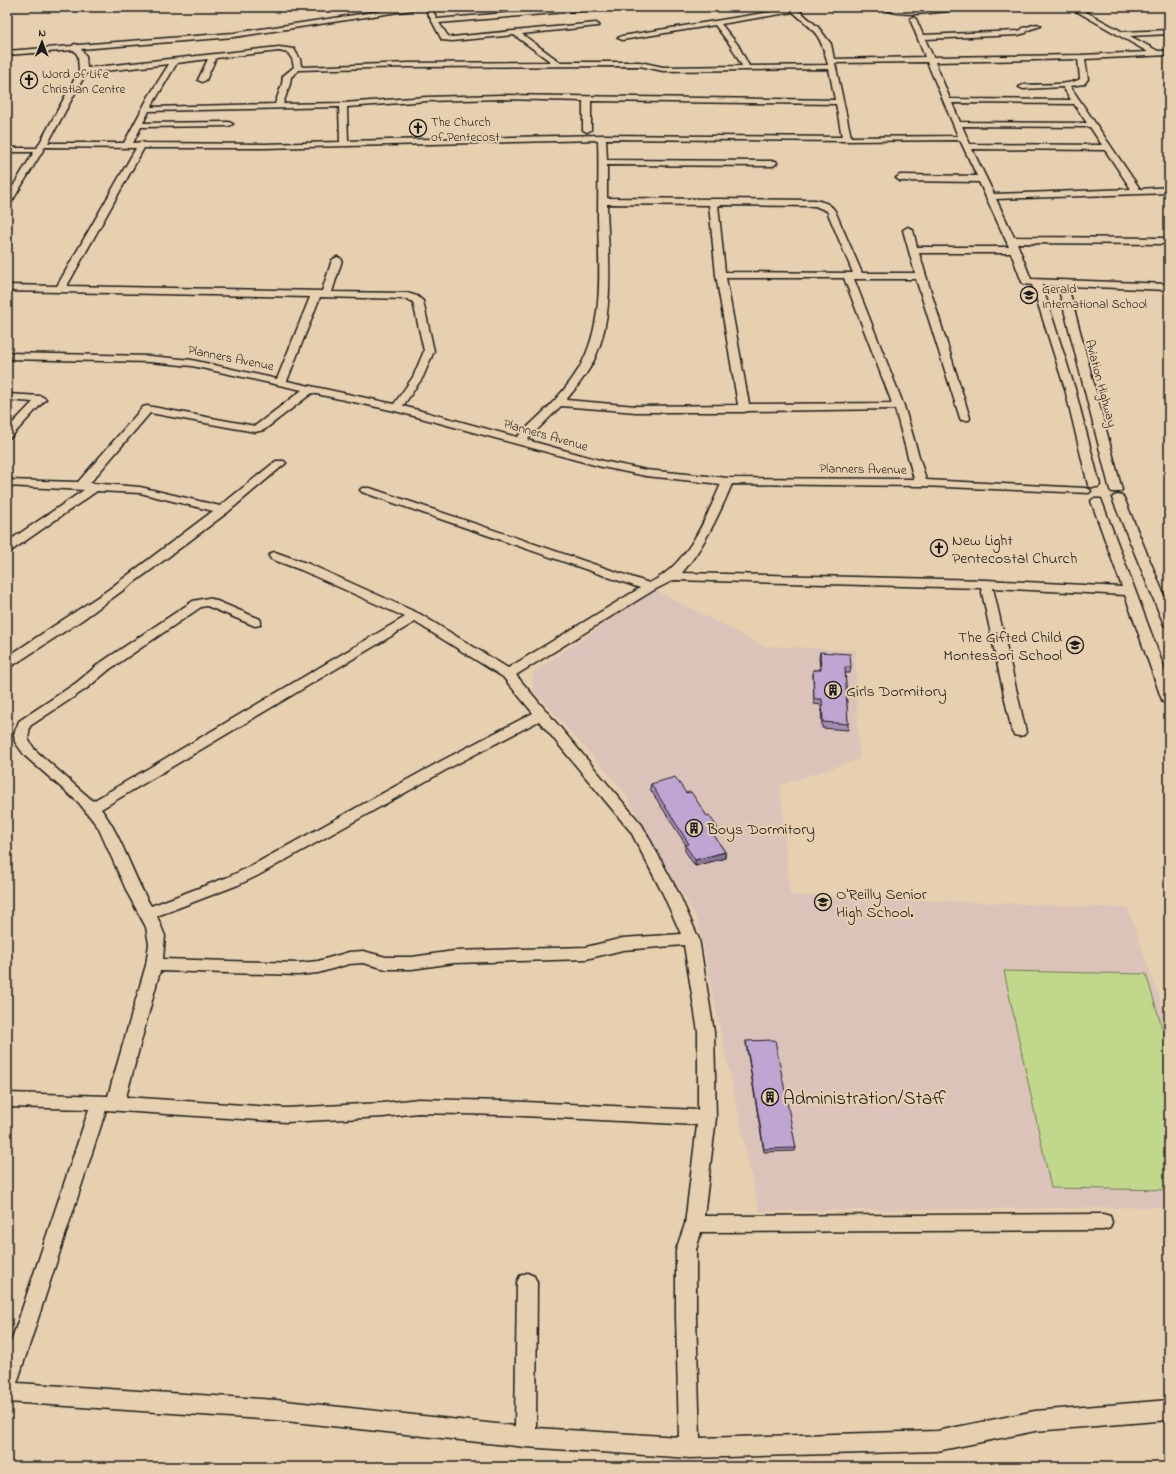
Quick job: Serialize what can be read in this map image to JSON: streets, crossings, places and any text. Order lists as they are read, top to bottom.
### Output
{
  "streets": {
    "street": ["Planners Avenue", "Aviation Highway"]
  },
  "crossings": [
    ["Planners Avenue", "Aviation Highway"]
  ],
  "places": {
    "church": ["Word of Life Christian Centre", "The Church of Pentecost", "New Light Pentecostal Church"],
    "school or university": ["Gerald International School", "The Gifted Child Montessori School", "O'Reilly Senior High School."],
    "building": ["Girls Dormitory", "Boys Dormitory", "Administration/Staff"]
  },
  "north": "top"
}
